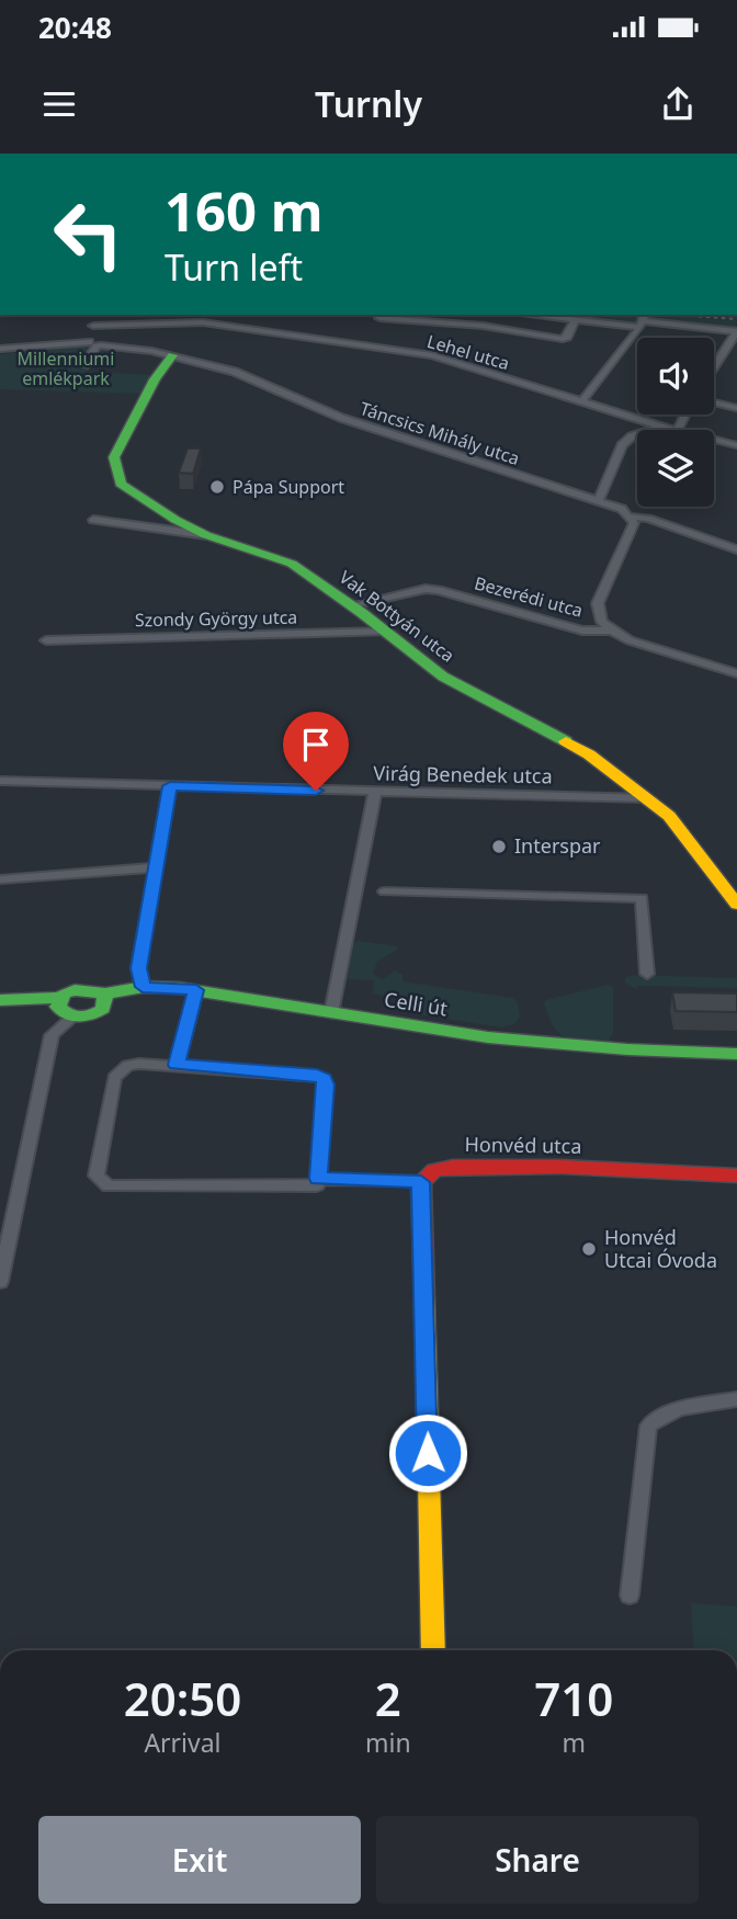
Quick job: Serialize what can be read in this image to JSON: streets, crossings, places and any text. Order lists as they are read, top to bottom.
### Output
{
  "streets": {
    "street": [
      "Lehel utca",
      "Táncsics Mihály utca",
      "Bezerédi utca",
      "Vak Bottyán utca",
      "Szondy György utca",
      "Virág Benedek utca",
      "Celli út",
      "Honvéd utca"
    ]
  },
  "crossings": [
    ["Táncsics Mihály utca", "Vak Bottyán utca"],
    ["Bezerédi utca", "Vak Bottyán utca"],
    ["Vak Bottyán utca", "Szondy György utca"],
    ["Vak Bottyán utca", "Virág Benedek utca"]
  ],
  "parks": ["Millenniumi emlékpark"],
  "places": ["Pápa Support", "Interspar", "Honvéd Utcai Óvoda"],
  "page": {
    "status": "20:48",
    "header": "Turnly",
    "turn": ["160 m", "Turn left"],
    "eta": [
      "20:50",
      "Arrival",
      "2",
      "min",
      "710",
      "m"
    ],
    "buttons": ["Exit", "Share"]
  }
}
